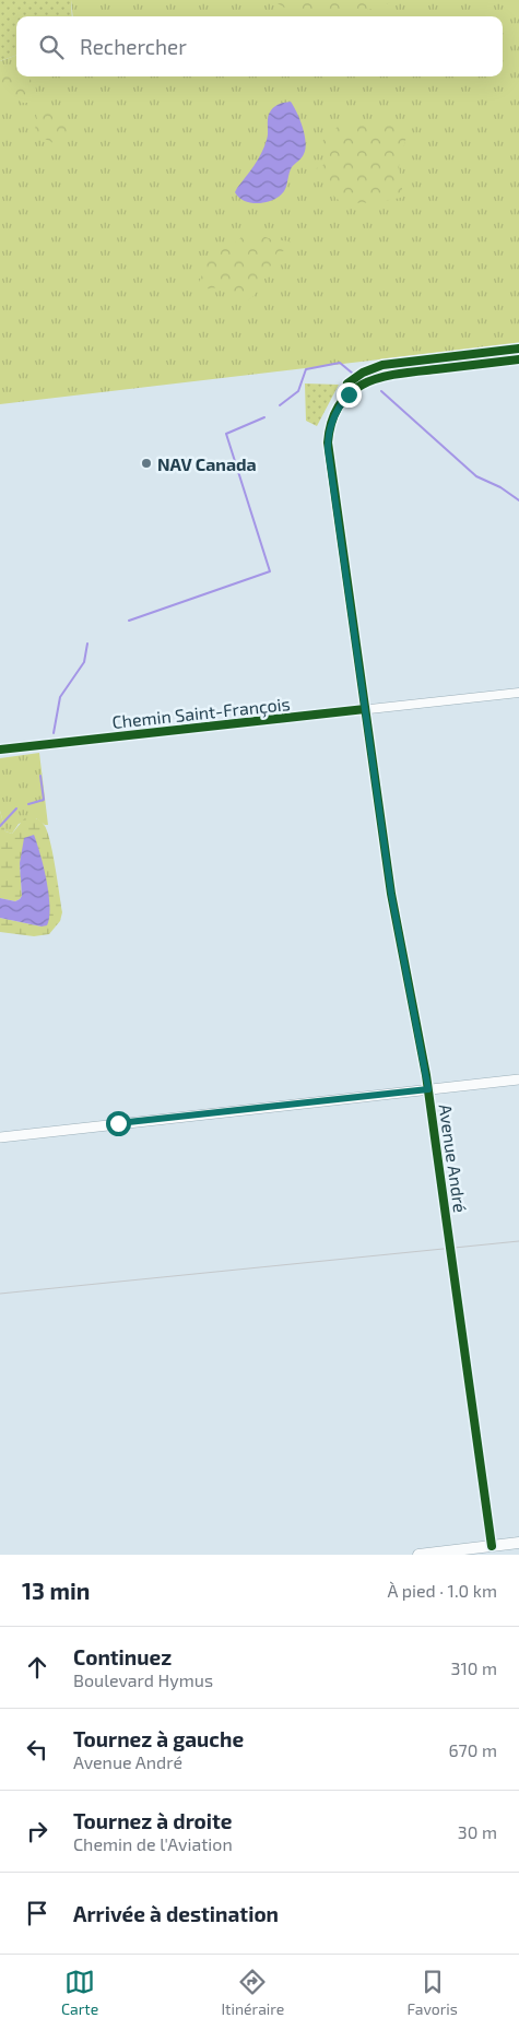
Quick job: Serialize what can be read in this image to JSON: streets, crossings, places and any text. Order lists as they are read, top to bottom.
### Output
{
  "streets": {
    "street": ["Chemin Saint-François", "Avenue André"]
  },
  "crossings": [
    ["Chemin Saint-François", "Avenue André"]
  ],
  "places": ["NAV Canada"],
  "page": {
    "search": "Rechercher",
    "heading": ["13 min", "À pied · 1.0 km"],
    "list": [
      ["Continuez", "Boulevard Hymus", "310 m"],
      ["Tournez à gauche", "Avenue André", "670 m"],
      ["Tournez à droite", "Chemin de l'Aviation", "30 m"],
      "Arrivée à destination"
    ],
    "nav": ["Carte", "Itinéraire", "Favoris"]
  }
}
